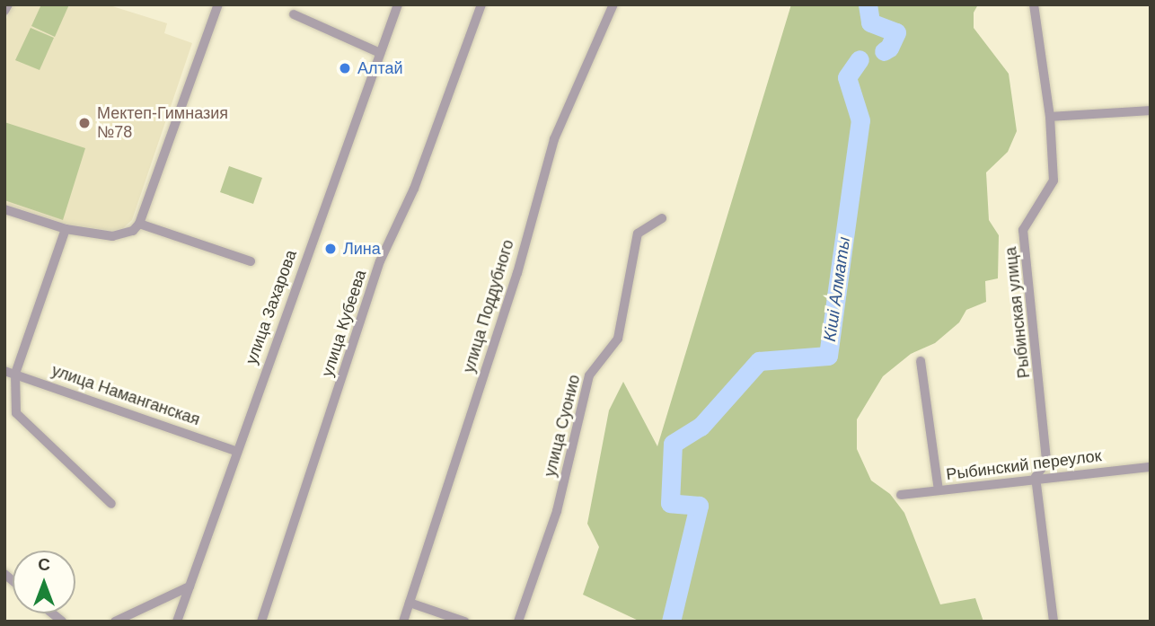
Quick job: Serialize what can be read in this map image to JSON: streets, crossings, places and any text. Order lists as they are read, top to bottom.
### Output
{
  "streets": {
    "street": [
      "улица Поддубного",
      "улица Захарова",
      "Рыбинская улица",
      "улица Кубеева",
      "улица Наманганская",
      "улица Суонио",
      "Рыбинский переулок"
    ]
  },
  "crossings": [
    ["улица Захарова", "улица Наманганская"],
    ["Рыбинская улица", "Рыбинский переулок"]
  ],
  "water": ["Кіші Алматы"],
  "places": ["Алтай", "Мектеп-Гимназия №78", "Лина"],
  "north": "top"
}
